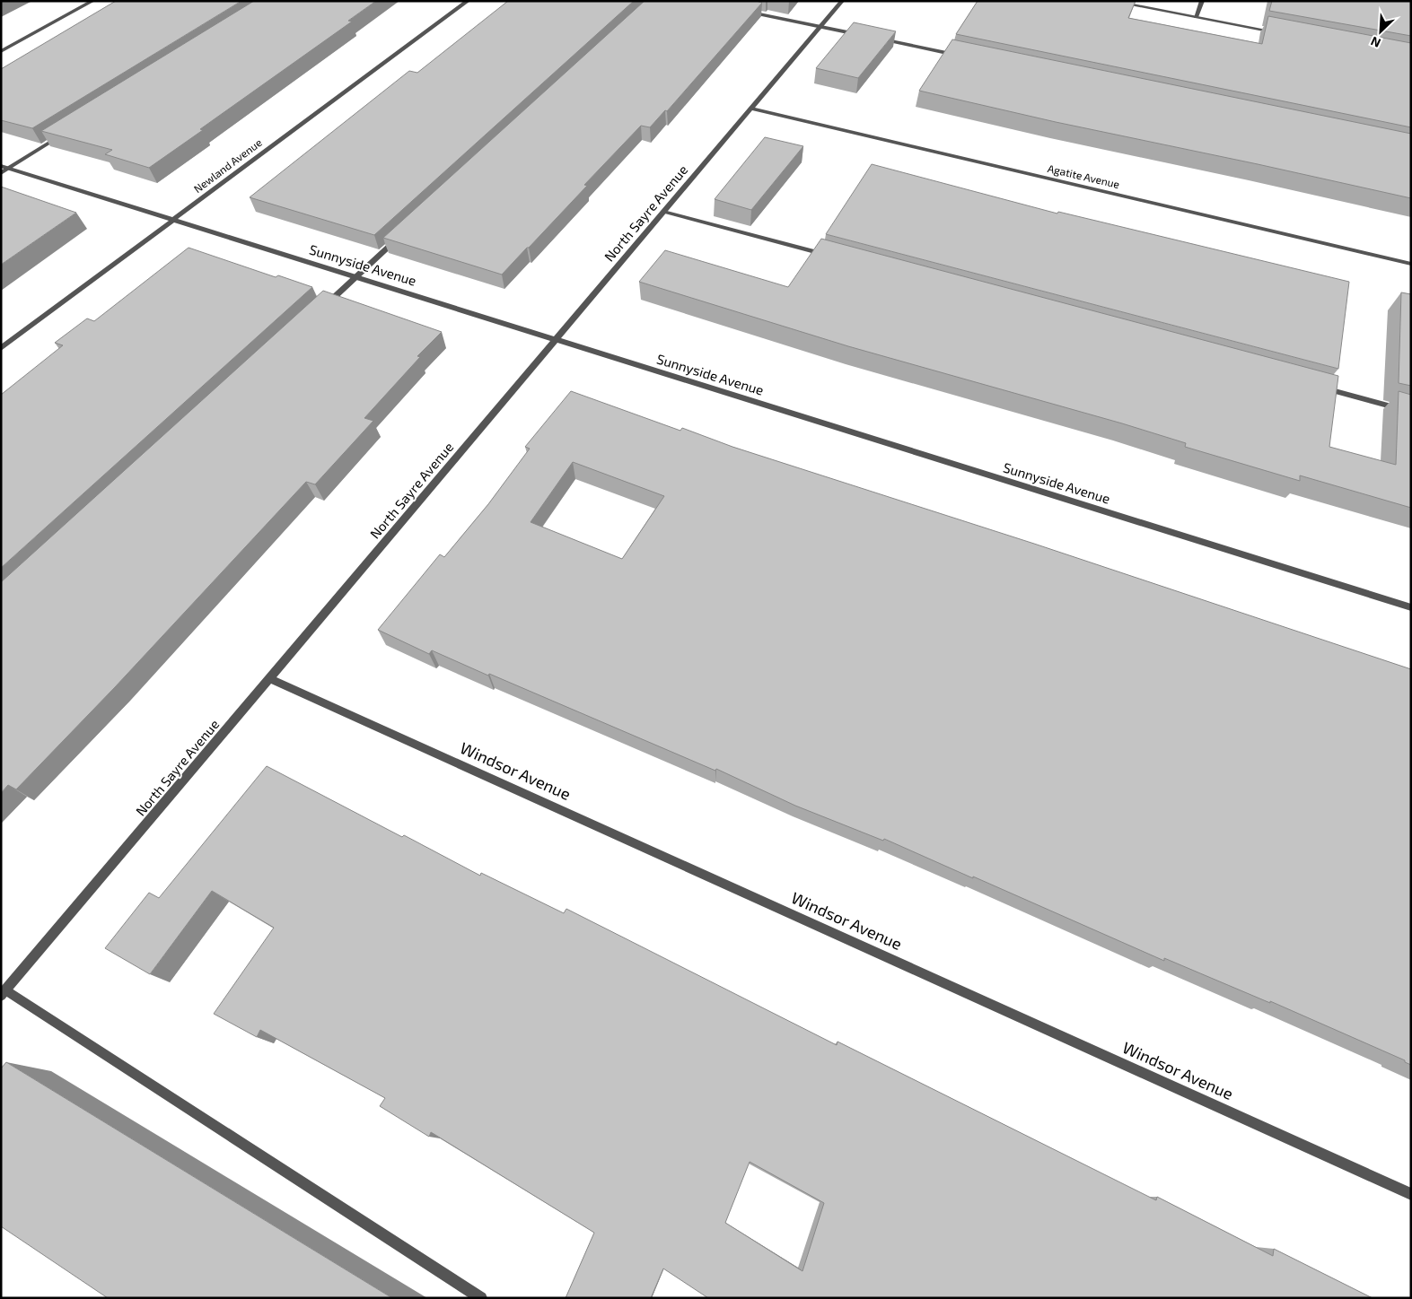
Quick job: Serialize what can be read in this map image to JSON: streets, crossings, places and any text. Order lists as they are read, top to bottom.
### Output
{
  "streets": {
    "street": [
      "Newland Avenue",
      "Agatite Avenue",
      "North Sayre Avenue",
      "Sunnyside Avenue",
      "Windsor Avenue"
    ]
  },
  "crossings": [
    ["Newland Avenue", "Sunnyside Avenue"],
    ["Agatite Avenue", "North Sayre Avenue"],
    ["North Sayre Avenue", "Sunnyside Avenue"],
    ["North Sayre Avenue", "Windsor Avenue"]
  ],
  "north": "bottom left"
}
